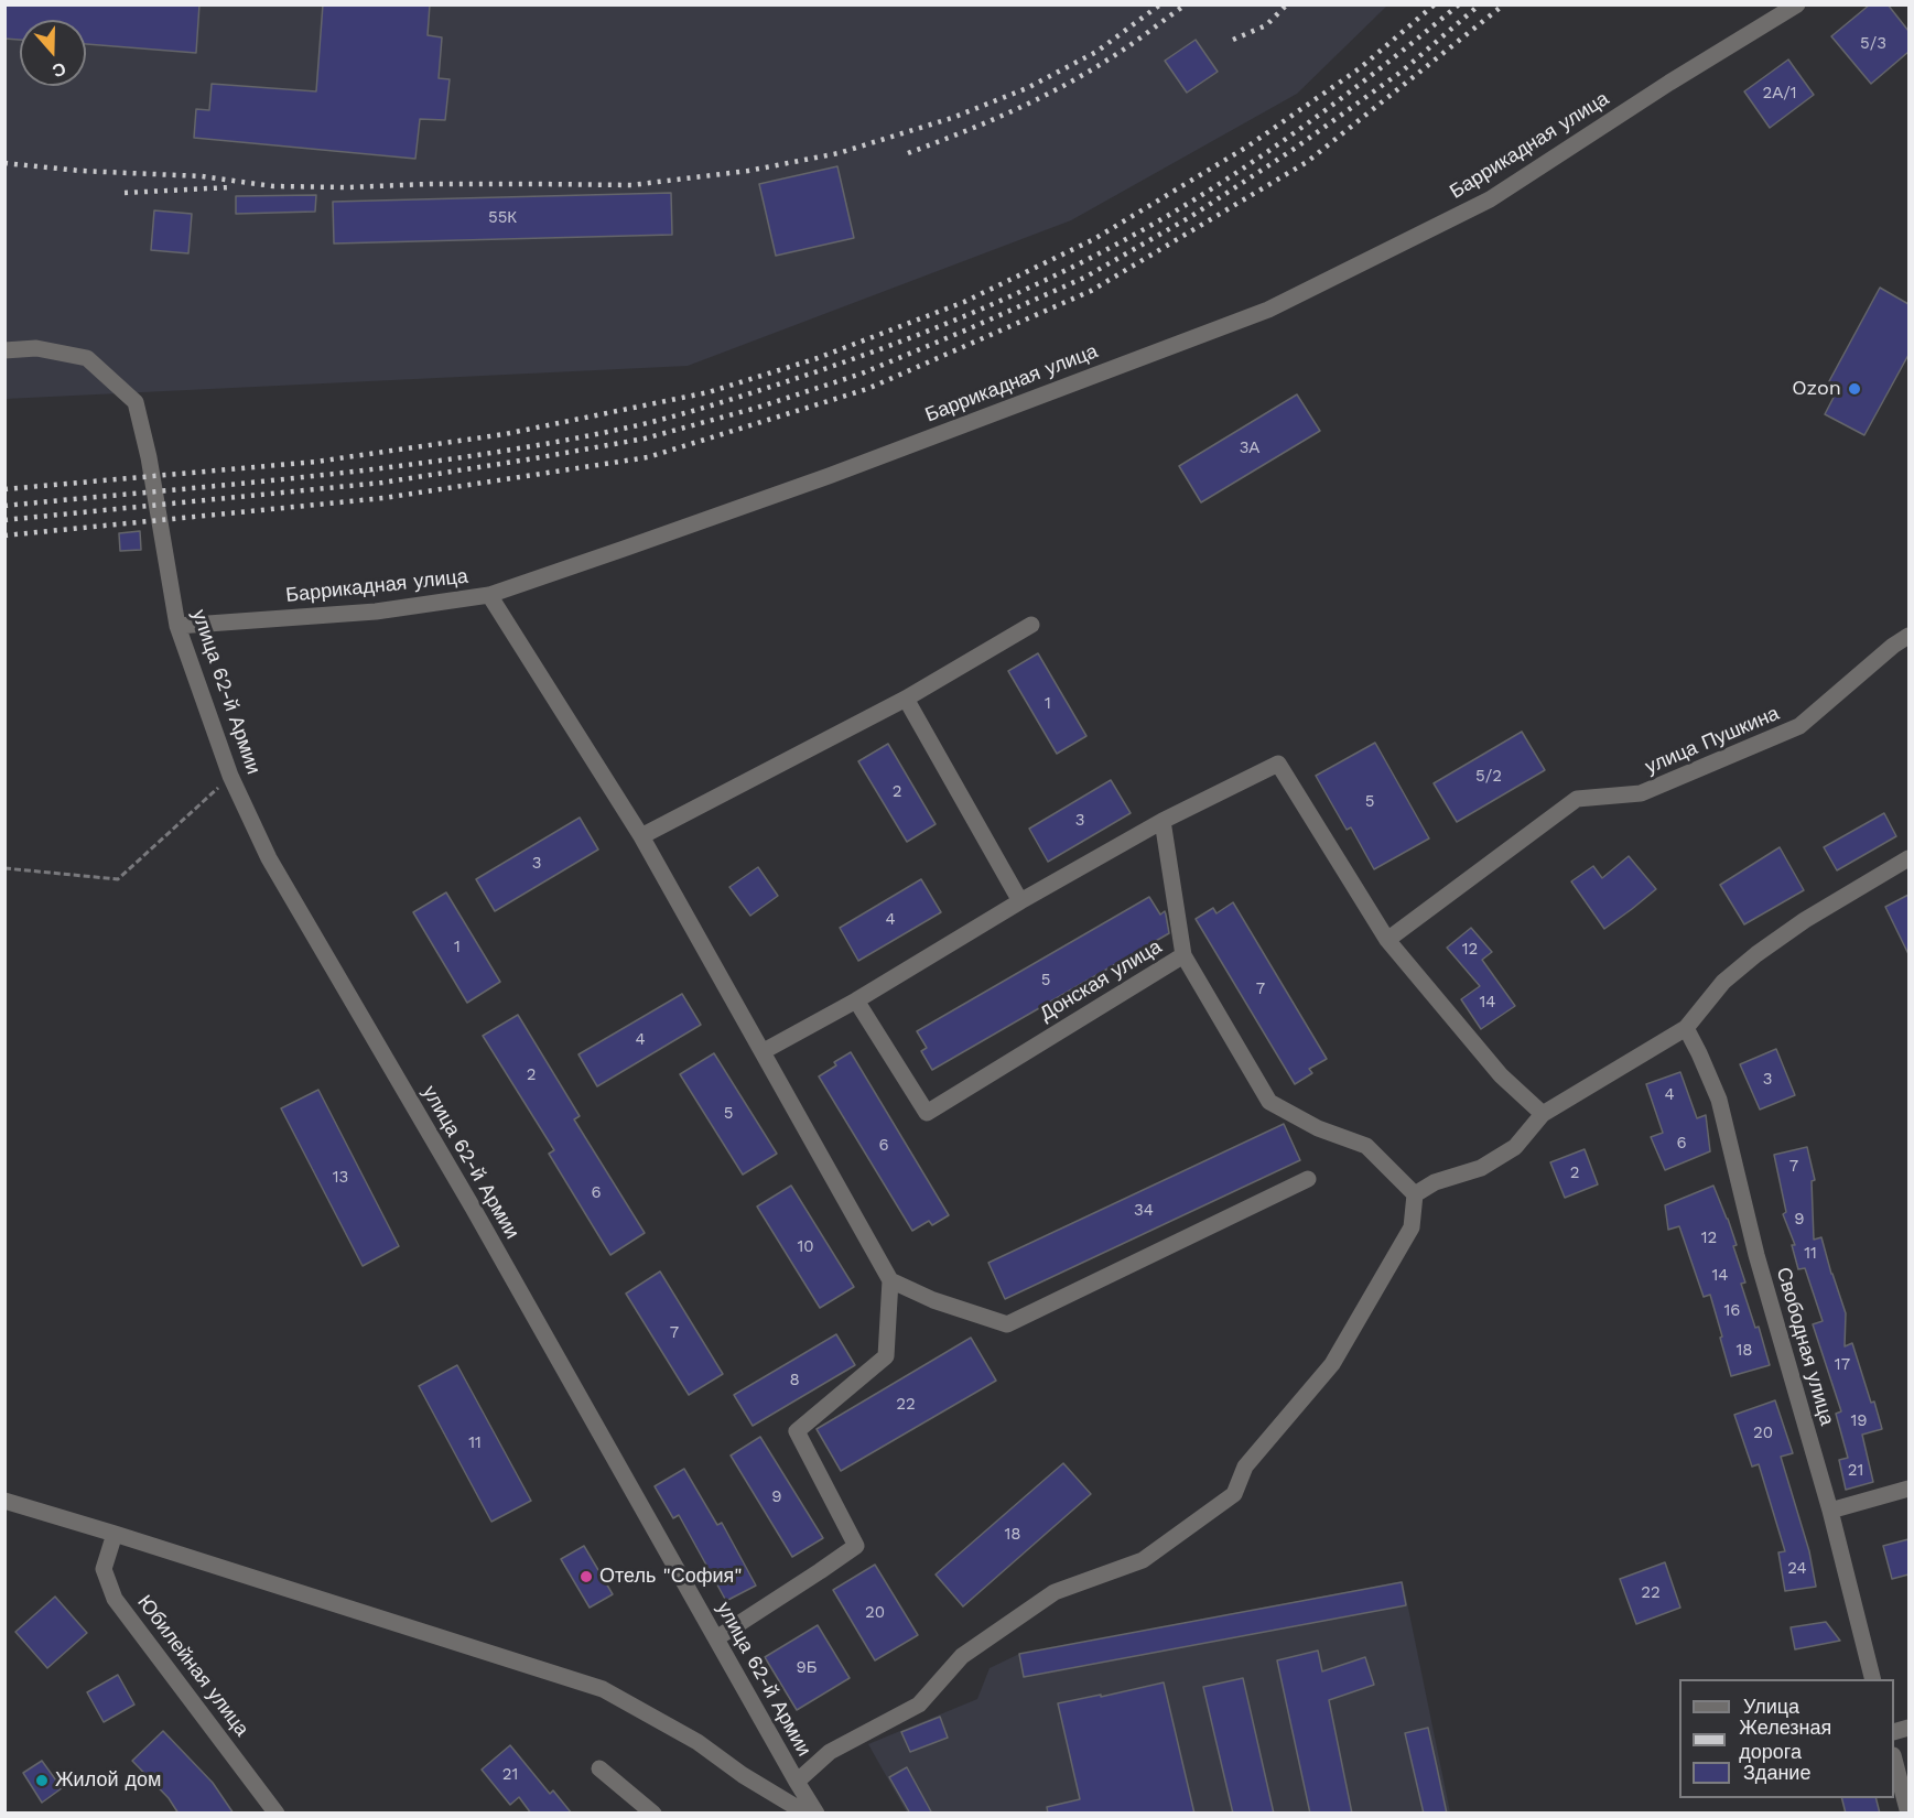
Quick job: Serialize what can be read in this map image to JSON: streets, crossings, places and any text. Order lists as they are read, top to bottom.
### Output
{
  "streets": {
    "street": [
      "Баррикадная улица",
      "улица 62-й Армии",
      "улица Пушкина",
      "Донская улица",
      "Свободная улица",
      "Юбилейная улица"
    ]
  },
  "crossings": [
    ["Баррикадная улица", "улица 62-й Армии"]
  ],
  "places": ["Ozon", "Отель \"София\"", "Жилой дом"],
  "house_numbers": [
    "5/3",
    "2А/1",
    "55К",
    "3А",
    "1",
    "5/2",
    "2",
    "5",
    "3",
    "3",
    "4",
    "1",
    "12",
    "5",
    "7",
    "14",
    "4",
    "2",
    "3",
    "4",
    "5",
    "6",
    "6",
    "7",
    "2",
    "13",
    "6",
    "34",
    "9",
    "12",
    "10",
    "11",
    "14",
    "16",
    "7",
    "18",
    "17",
    "8",
    "22",
    "19",
    "20",
    "11",
    "21",
    "9",
    "18",
    "24",
    "22",
    "20",
    "9Б",
    "21"
  ],
  "legend": ["Улица", "Железная дорога", "Здание"],
  "north": "bottom"
}
